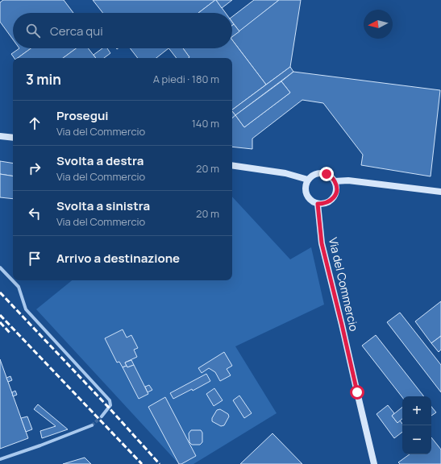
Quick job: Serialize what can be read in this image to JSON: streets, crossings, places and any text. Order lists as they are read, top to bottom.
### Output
{
  "streets": {
    "street": ["Via del Commercio"]
  },
  "north": "left",
  "page": {
    "search": "Cerca qui",
    "heading": ["3 min", "A piedi · 180 m"],
    "list": [
      ["Prosegui", "Via del Commercio", "140 m"],
      ["Svolta a destra", "Via del Commercio", "20 m"],
      ["Svolta a sinistra", "Via del Commercio", "20 m"],
      "Arrivo a destinazione"
    ],
    "map_buttons": ["+", "−"]
  }
}
